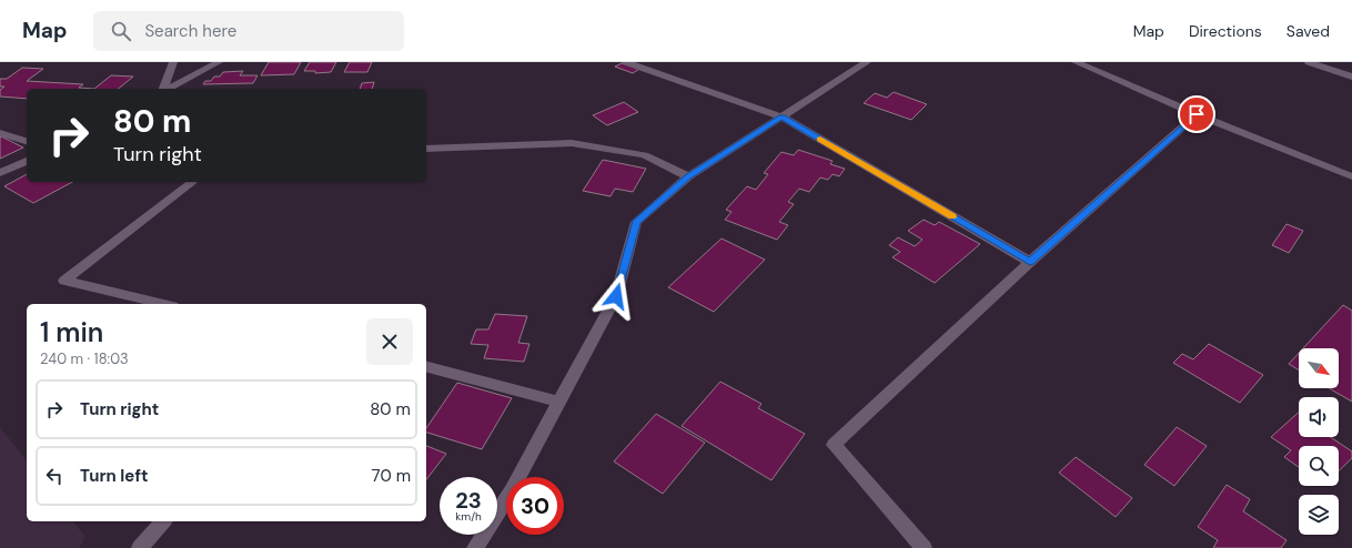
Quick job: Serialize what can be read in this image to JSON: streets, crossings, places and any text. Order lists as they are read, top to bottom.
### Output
{
  "north": "bottom right",
  "page": {
    "header": "Map",
    "search": "Search here",
    "nav": ["Map", "Directions", "Saved"],
    "turn": ["80 m", "Turn right"],
    "heading": ["1 min", "240 m · 18:03"],
    "list": [
      {
        "name": "Turn right",
        "value": "80 m"
      },
      {
        "name": "Turn left",
        "value": "70 m"
      }
    ],
    "speed": "23 km/h",
    "limit": "30"
  }
}
